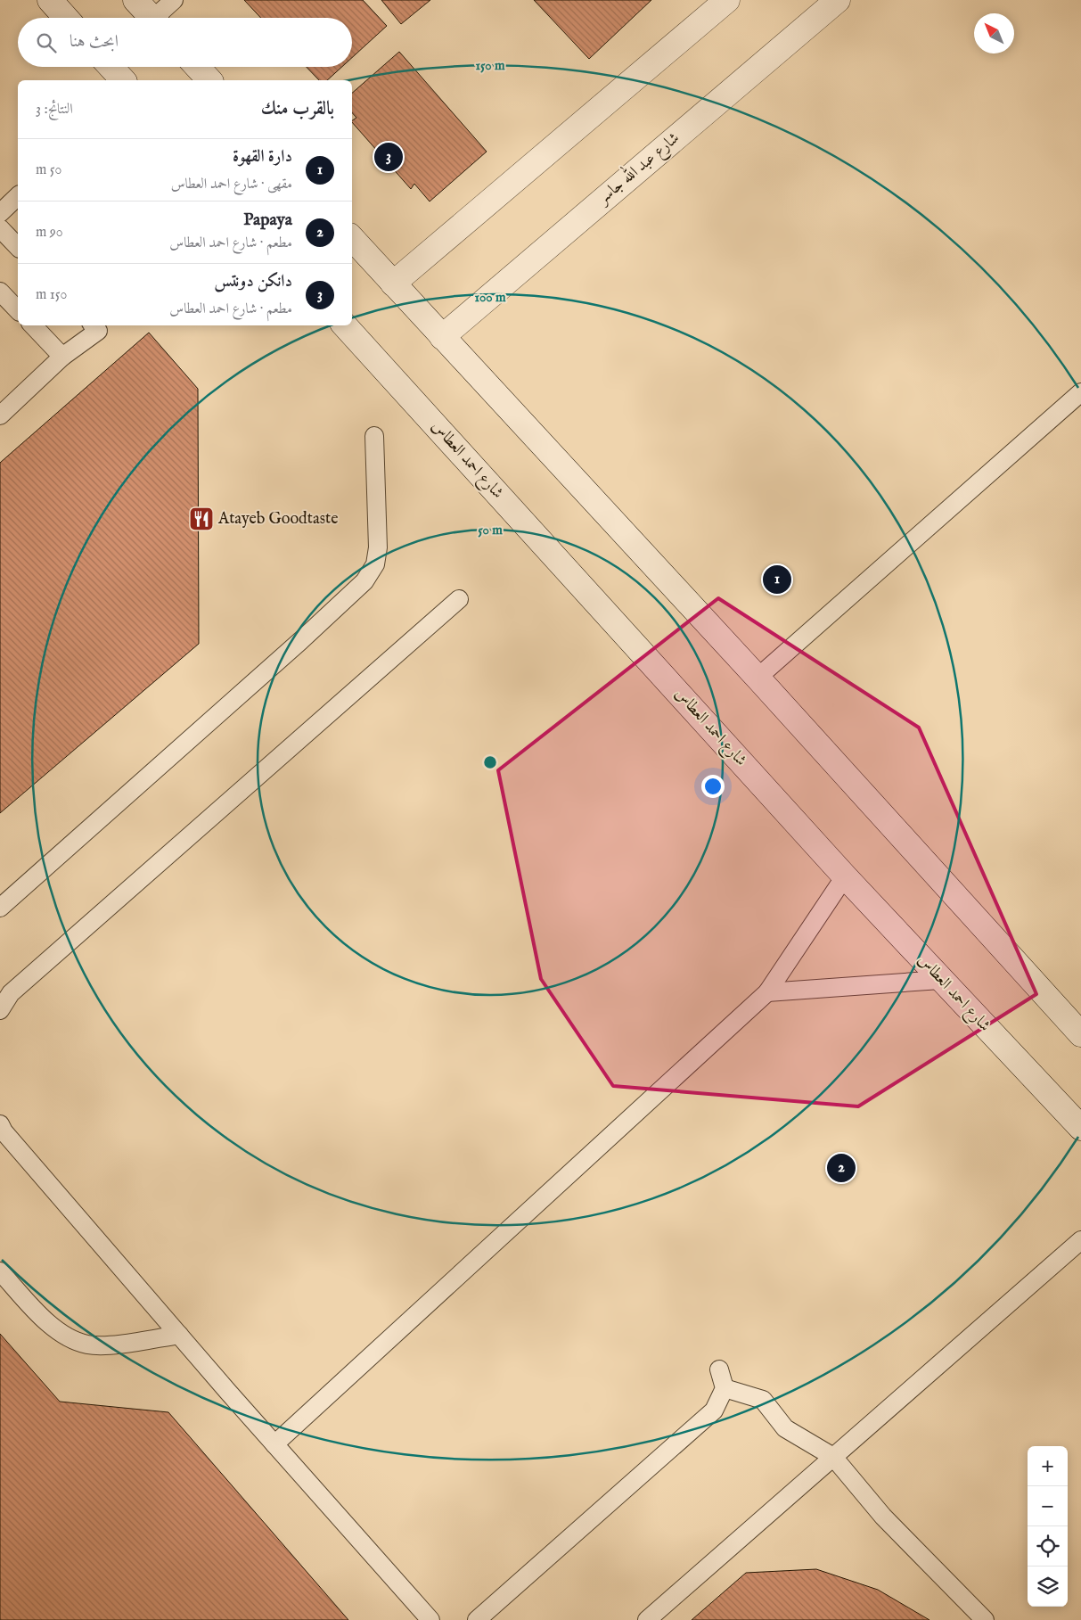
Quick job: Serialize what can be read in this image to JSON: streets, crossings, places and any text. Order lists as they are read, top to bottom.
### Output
{
  "streets": {
    "street": ["شارع عبد الله جاسر", "شارع احمد العطاس"]
  },
  "places": {
    "restaurant": ["Atayeb Goodtaste"]
  },
  "north": "top left",
  "page": {
    "search": "ابحث هنا",
    "heading": ["بالقرب منك", "النتائج: 3"],
    "list": [
      {
        "mark": "1",
        "name": "دارة القهوة",
        "note": "مقهى · شارع احمد العطاس",
        "value": "50 m"
      },
      {
        "mark": "2",
        "name": "Papaya",
        "note": "مطعم · شارع احمد العطاس",
        "value": "90 m"
      },
      {
        "mark": "3",
        "name": "دانكن دونتس",
        "note": "مطعم · شارع احمد العطاس",
        "value": "150 m"
      }
    ],
    "pins": ["3", "1", "2"],
    "map_buttons": ["+", "−"]
  },
  "rings": ["150 m", "100 m", "50 m"]
}
